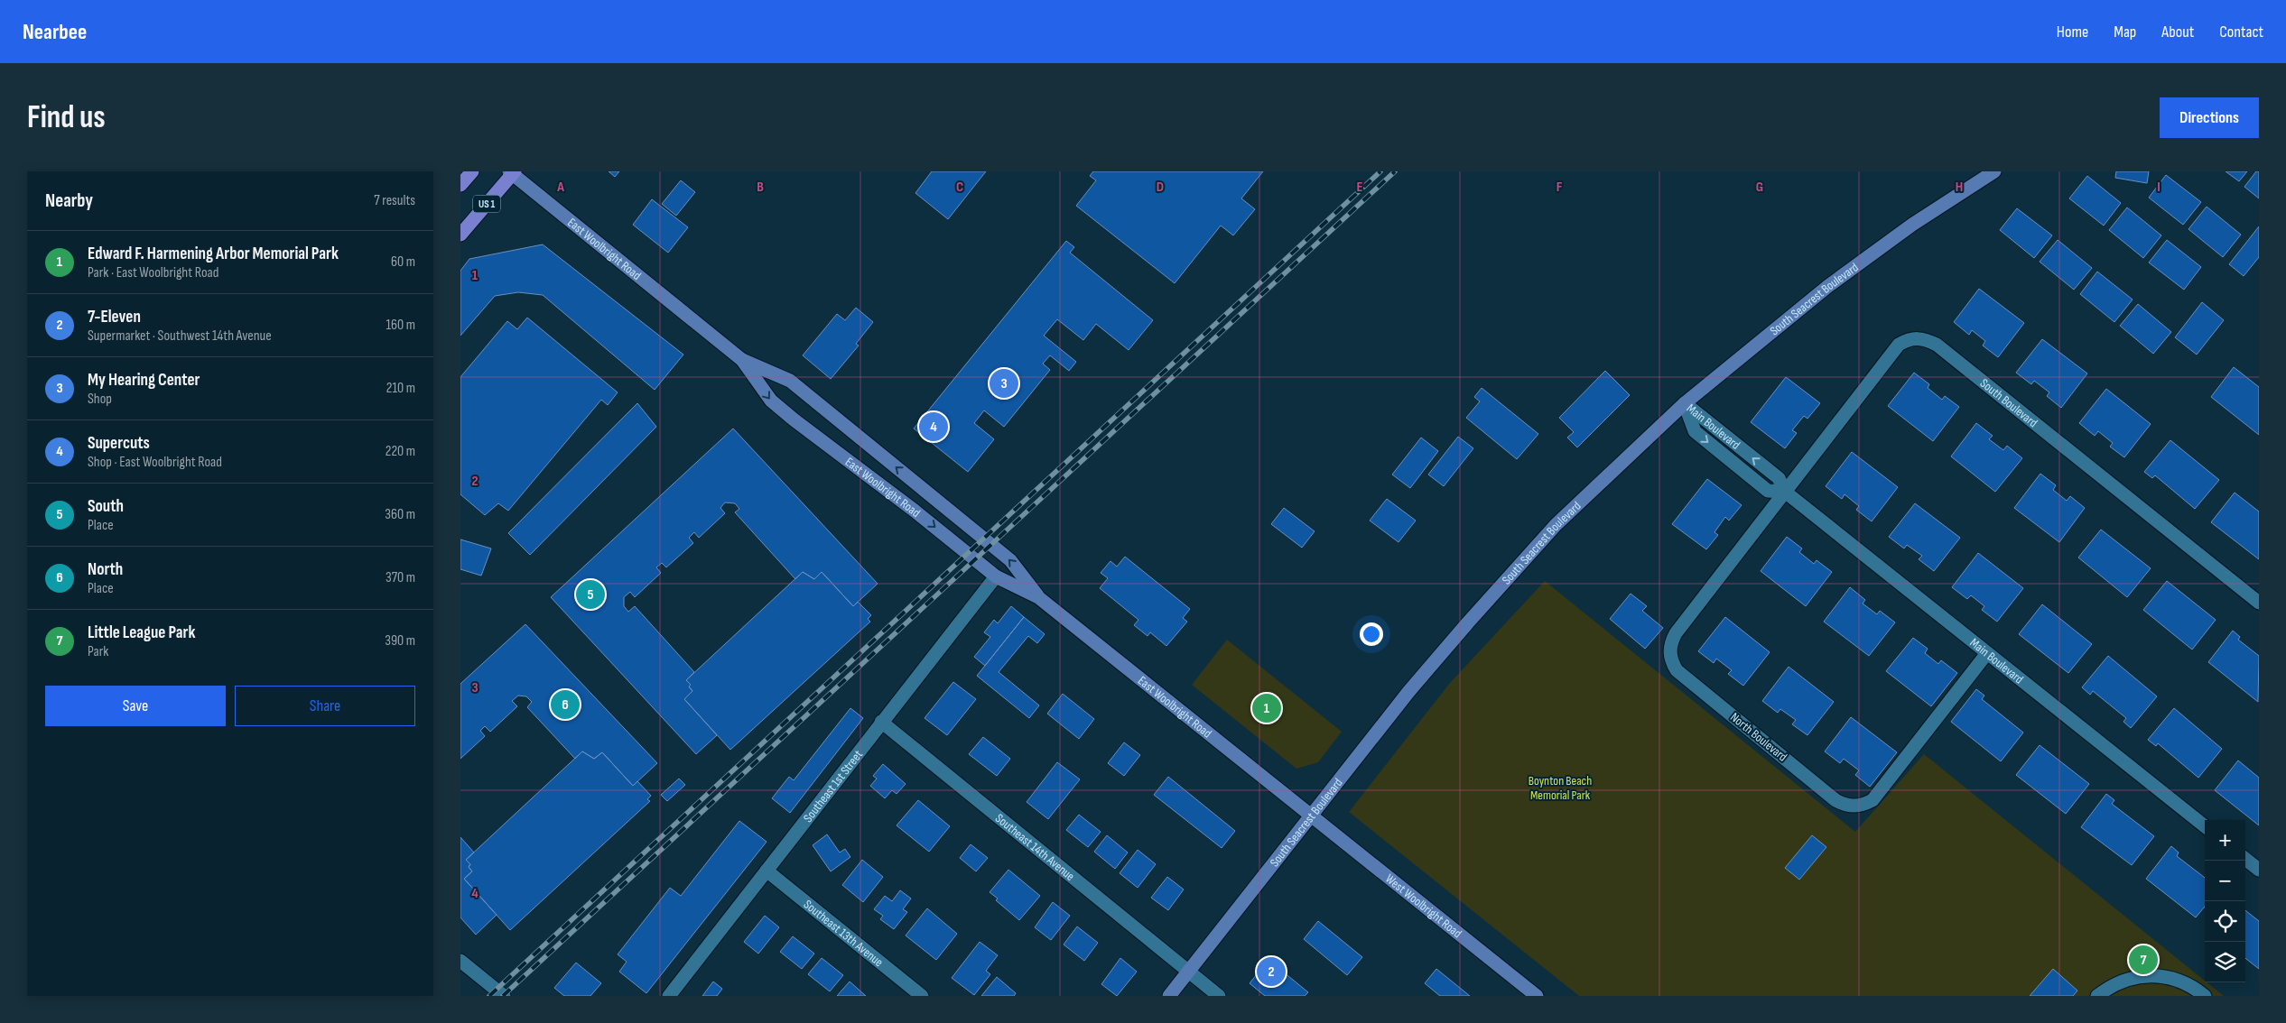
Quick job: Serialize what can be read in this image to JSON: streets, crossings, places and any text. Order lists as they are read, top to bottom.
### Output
{
  "streets": {
    "main road": [
      "US 1",
      "East Woolbright Road",
      "South Seacrest Boulevard",
      "West Woolbright Road"
    ],
    "street": [
      "South Boulevard",
      "Main Boulevard",
      "North Boulevard",
      "Southeast 1st Street",
      "Southeast 14th Avenue",
      "Southeast 13th Avenue"
    ]
  },
  "crossings": [
    ["US 1", "East Woolbright Road"],
    ["East Woolbright Road", "South Seacrest Boulevard"],
    ["East Woolbright Road", "Southeast 1st Street"],
    ["East Woolbright Road", "West Woolbright Road"],
    ["South Seacrest Boulevard", "Main Boulevard"],
    ["South Seacrest Boulevard", "Southeast 14th Avenue"],
    ["South Seacrest Boulevard", "West Woolbright Road"],
    ["South Boulevard", "Main Boulevard"],
    ["South Boulevard", "North Boulevard"],
    ["Main Boulevard", "North Boulevard"],
    ["Southeast 1st Street", "Southeast 14th Avenue"],
    ["Southeast 1st Street", "Southeast 13th Avenue"]
  ],
  "parks": ["Boynton Beach Memorial Park"],
  "page": {
    "header": "Nearbee",
    "nav": [
      "Home",
      "Map",
      "About",
      "Contact"
    ],
    "buttons": [
      "Directions",
      ["Save", "Share"]
    ],
    "title": "Find us",
    "heading": ["Nearby", "7 results"],
    "list": [
      {
        "mark": "1",
        "name": "Edward F. Harmening Arbor Memorial Park",
        "note": "Park · East Woolbright Road",
        "value": "60 m"
      },
      {
        "mark": "2",
        "name": "7-Eleven",
        "note": "Supermarket · Southwest 14th Avenue",
        "value": "160 m"
      },
      {
        "mark": "3",
        "name": "My Hearing Center",
        "note": "Shop",
        "value": "210 m"
      },
      {
        "mark": "4",
        "name": "Supercuts",
        "note": "Shop · East Woolbright Road",
        "value": "220 m"
      },
      {
        "mark": "5",
        "name": "South",
        "note": "Place",
        "value": "360 m"
      },
      {
        "mark": "6",
        "name": "North",
        "note": "Place",
        "value": "370 m"
      },
      {
        "mark": "7",
        "name": "Little League Park",
        "note": "Park",
        "value": "390 m"
      }
    ],
    "pins": [
      "3",
      "4",
      "5",
      "6",
      "1",
      "7",
      "2"
    ],
    "map_buttons": ["+", "−"]
  },
  "grid": {
    "columns": [
      "A",
      "B",
      "C",
      "D",
      "E",
      "F",
      "G",
      "H",
      "I"
    ],
    "rows": [
      "1",
      "2",
      "3",
      "4"
    ]
  }
}
